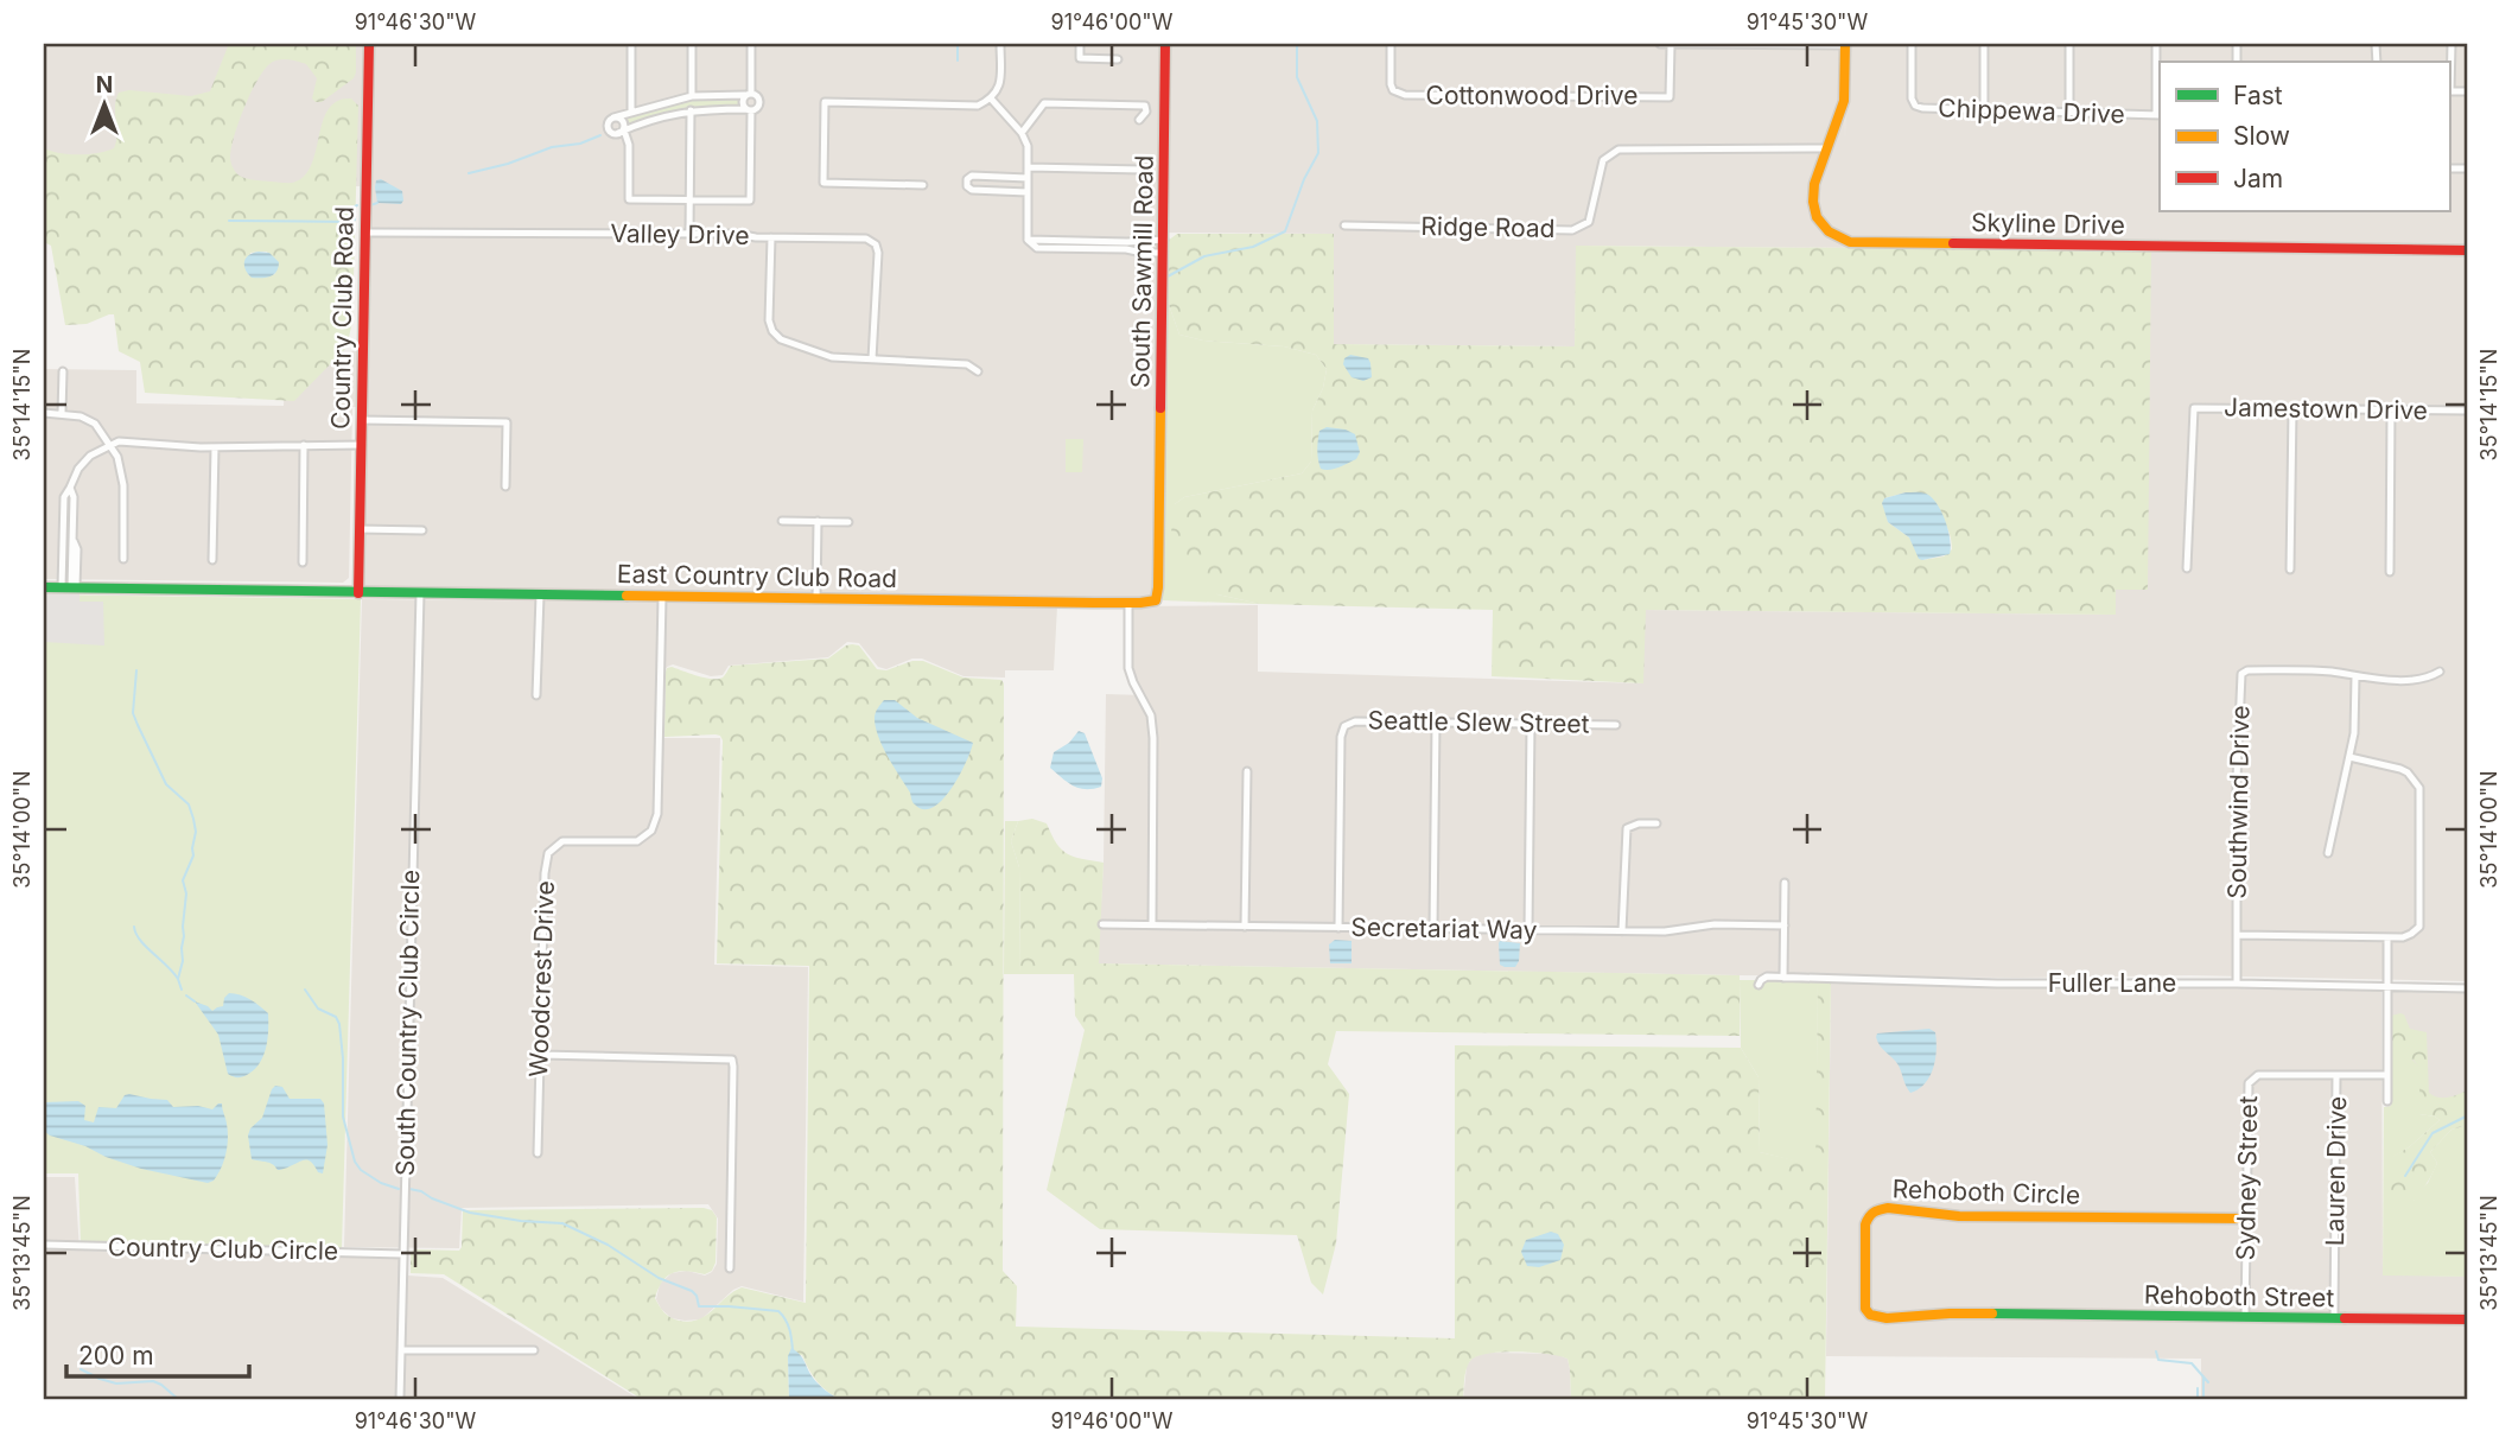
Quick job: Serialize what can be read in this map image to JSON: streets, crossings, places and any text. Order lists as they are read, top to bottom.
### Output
{
  "streets": {
    "street": [
      "Cottonwood Drive",
      "Chippewa Drive",
      "Skyline Drive",
      "Ridge Road",
      "Valley Drive",
      "South Sawmill Road",
      "Country Club Road",
      "Jamestown Drive",
      "East Country Club Road",
      "Seattle Slew Street",
      "Southwind Drive",
      "Secretariat Way",
      "Woodcrest Drive",
      "Fuller Lane",
      "South Country Club Circle",
      "Lauren Drive",
      "Sydney Street",
      "Rehoboth Circle",
      "Country Club Circle",
      "Rehoboth Street"
    ]
  },
  "crossings": [
    ["Skyline Drive", "Ridge Road"],
    ["Valley Drive", "Country Club Road"],
    ["South Sawmill Road", "East Country Club Road"],
    ["Country Club Road", "East Country Club Road"],
    ["East Country Club Road", "Woodcrest Drive"],
    ["East Country Club Road", "South Country Club Circle"],
    ["Seattle Slew Street", "Secretariat Way"],
    ["Southwind Drive", "Fuller Lane"],
    ["South Country Club Circle", "Country Club Circle"],
    ["Lauren Drive", "Sydney Street"],
    ["Lauren Drive", "Rehoboth Street"],
    ["Sydney Street", "Rehoboth Circle"],
    ["Sydney Street", "Rehoboth Street"],
    ["Rehoboth Circle", "Rehoboth Street"]
  ],
  "legend": ["Fast", "Slow", "Jam"],
  "scale_bar": "200 m",
  "north": "top",
  "coordinates": [
    "91°46'30\"W",
    "91°46'00\"W",
    "91°45'30\"W",
    "35°14'15\"N",
    "35°14'00\"N",
    "35°13'45\"N"
  ]
}
